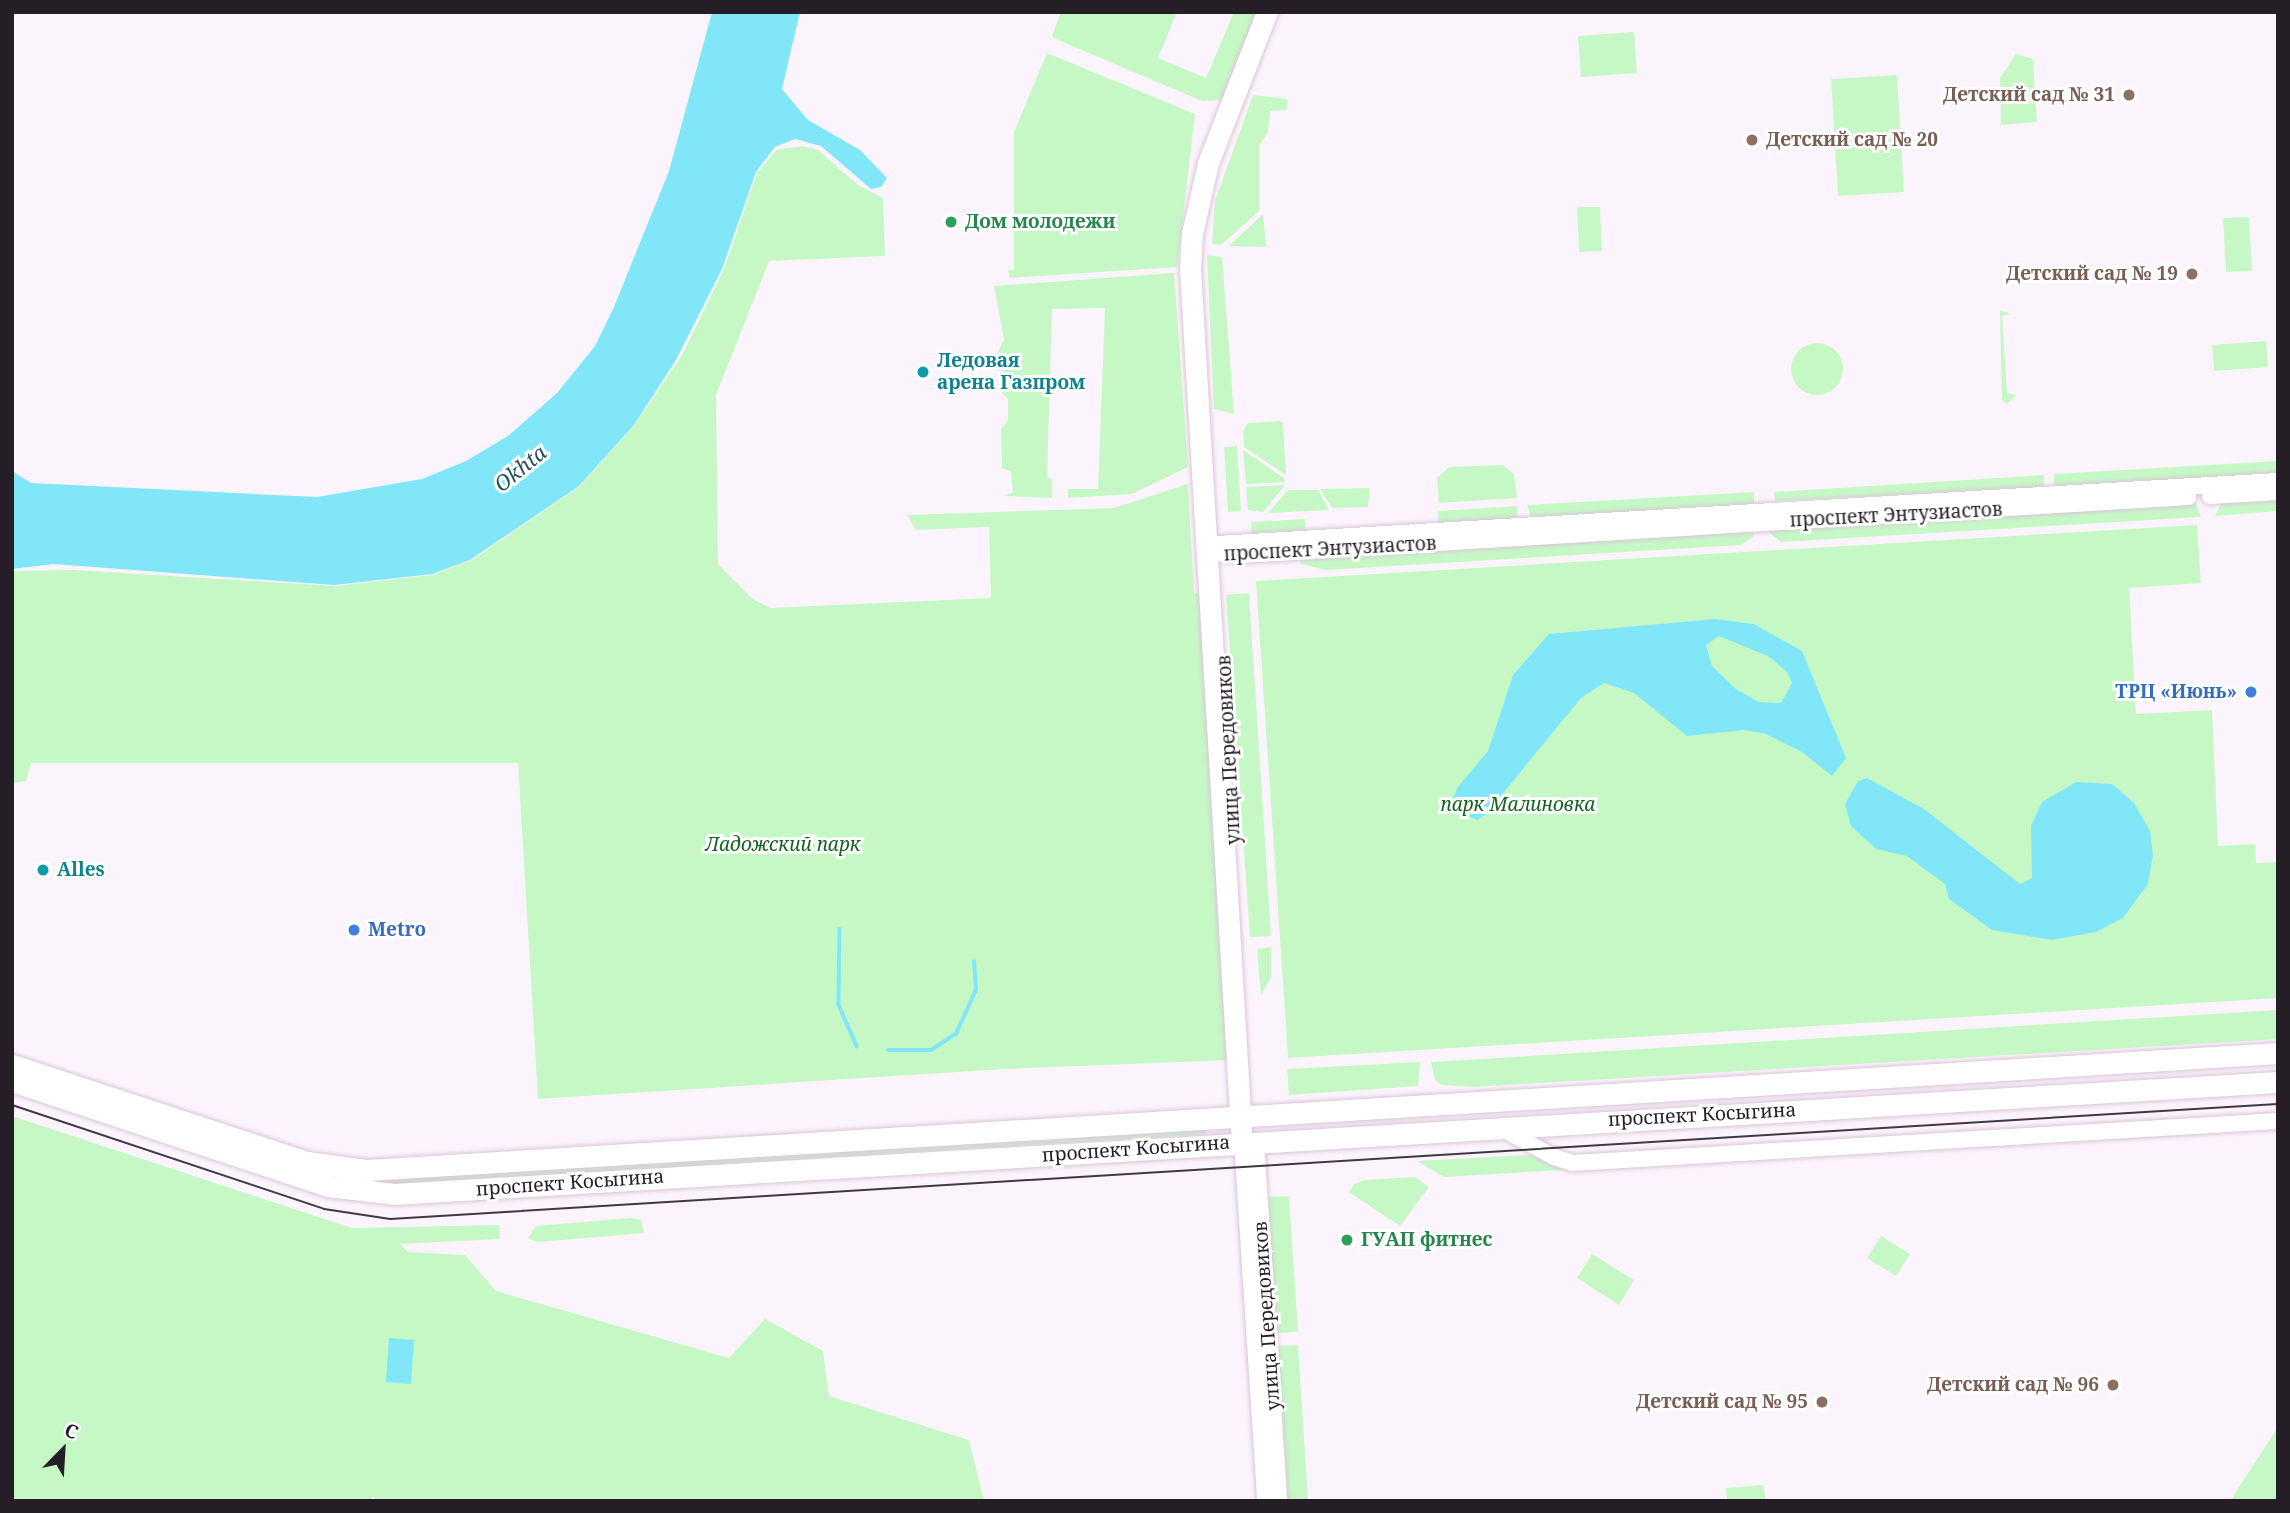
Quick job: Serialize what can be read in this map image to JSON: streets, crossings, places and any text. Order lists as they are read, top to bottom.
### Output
{
  "streets": {
    "main road": ["улица Передовиков", "проспект Косыгина"],
    "street": ["проспект Энтузиастов"]
  },
  "crossings": [
    ["проспект Энтузиастов", "улица Передовиков"],
    ["улица Передовиков", "проспект Косыгина"]
  ],
  "water": ["Okhta"],
  "parks": ["парк Малиновка", "Ладожский парк"],
  "places": [
    "Детский сад № 31",
    "Детский сад № 20",
    "Дом молодежи",
    "Детский сад № 19",
    "Ледовая арена Газпром",
    "ТРЦ «Июнь»",
    "Alles",
    "Metro",
    "ГУАП фитнес",
    "Детский сад № 96",
    "Детский сад № 95"
  ],
  "north": "top right"
}
